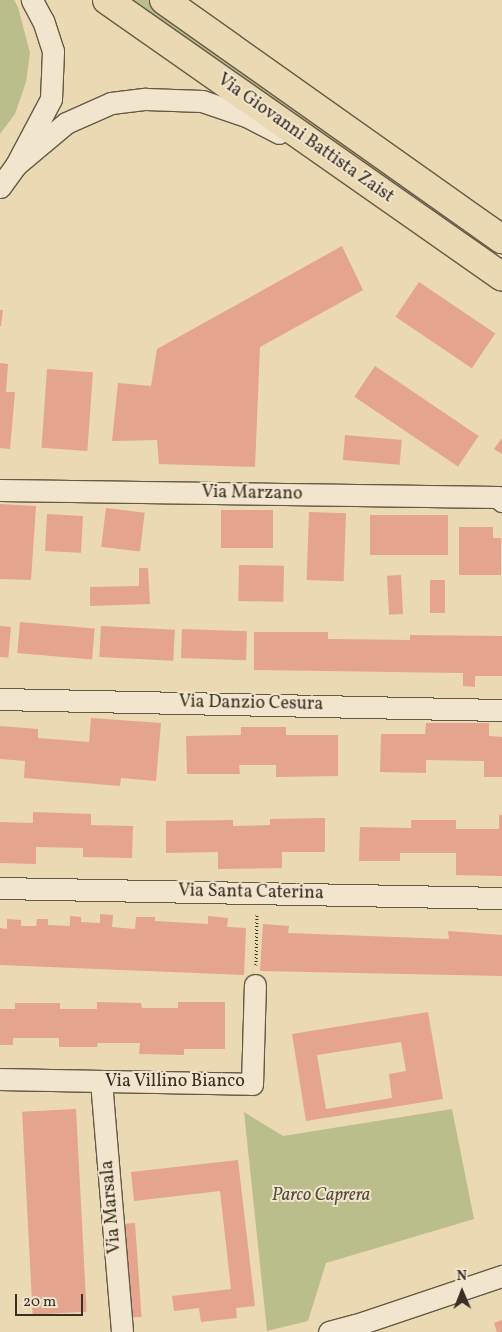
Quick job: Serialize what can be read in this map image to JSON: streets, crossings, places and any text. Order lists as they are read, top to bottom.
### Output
{
  "streets": {
    "main road": ["Via Giovanni Battista Zaist"],
    "street": [
      "Via Marzano",
      "Via Danzio Cesura",
      "Via Santa Caterina",
      "Via Villino Bianco",
      "Via Marsala"
    ]
  },
  "crossings": [
    ["Via Villino Bianco", "Via Marsala"]
  ],
  "parks": ["Parco Caprera"],
  "scale_bar": "20 m",
  "north": "top"
}
